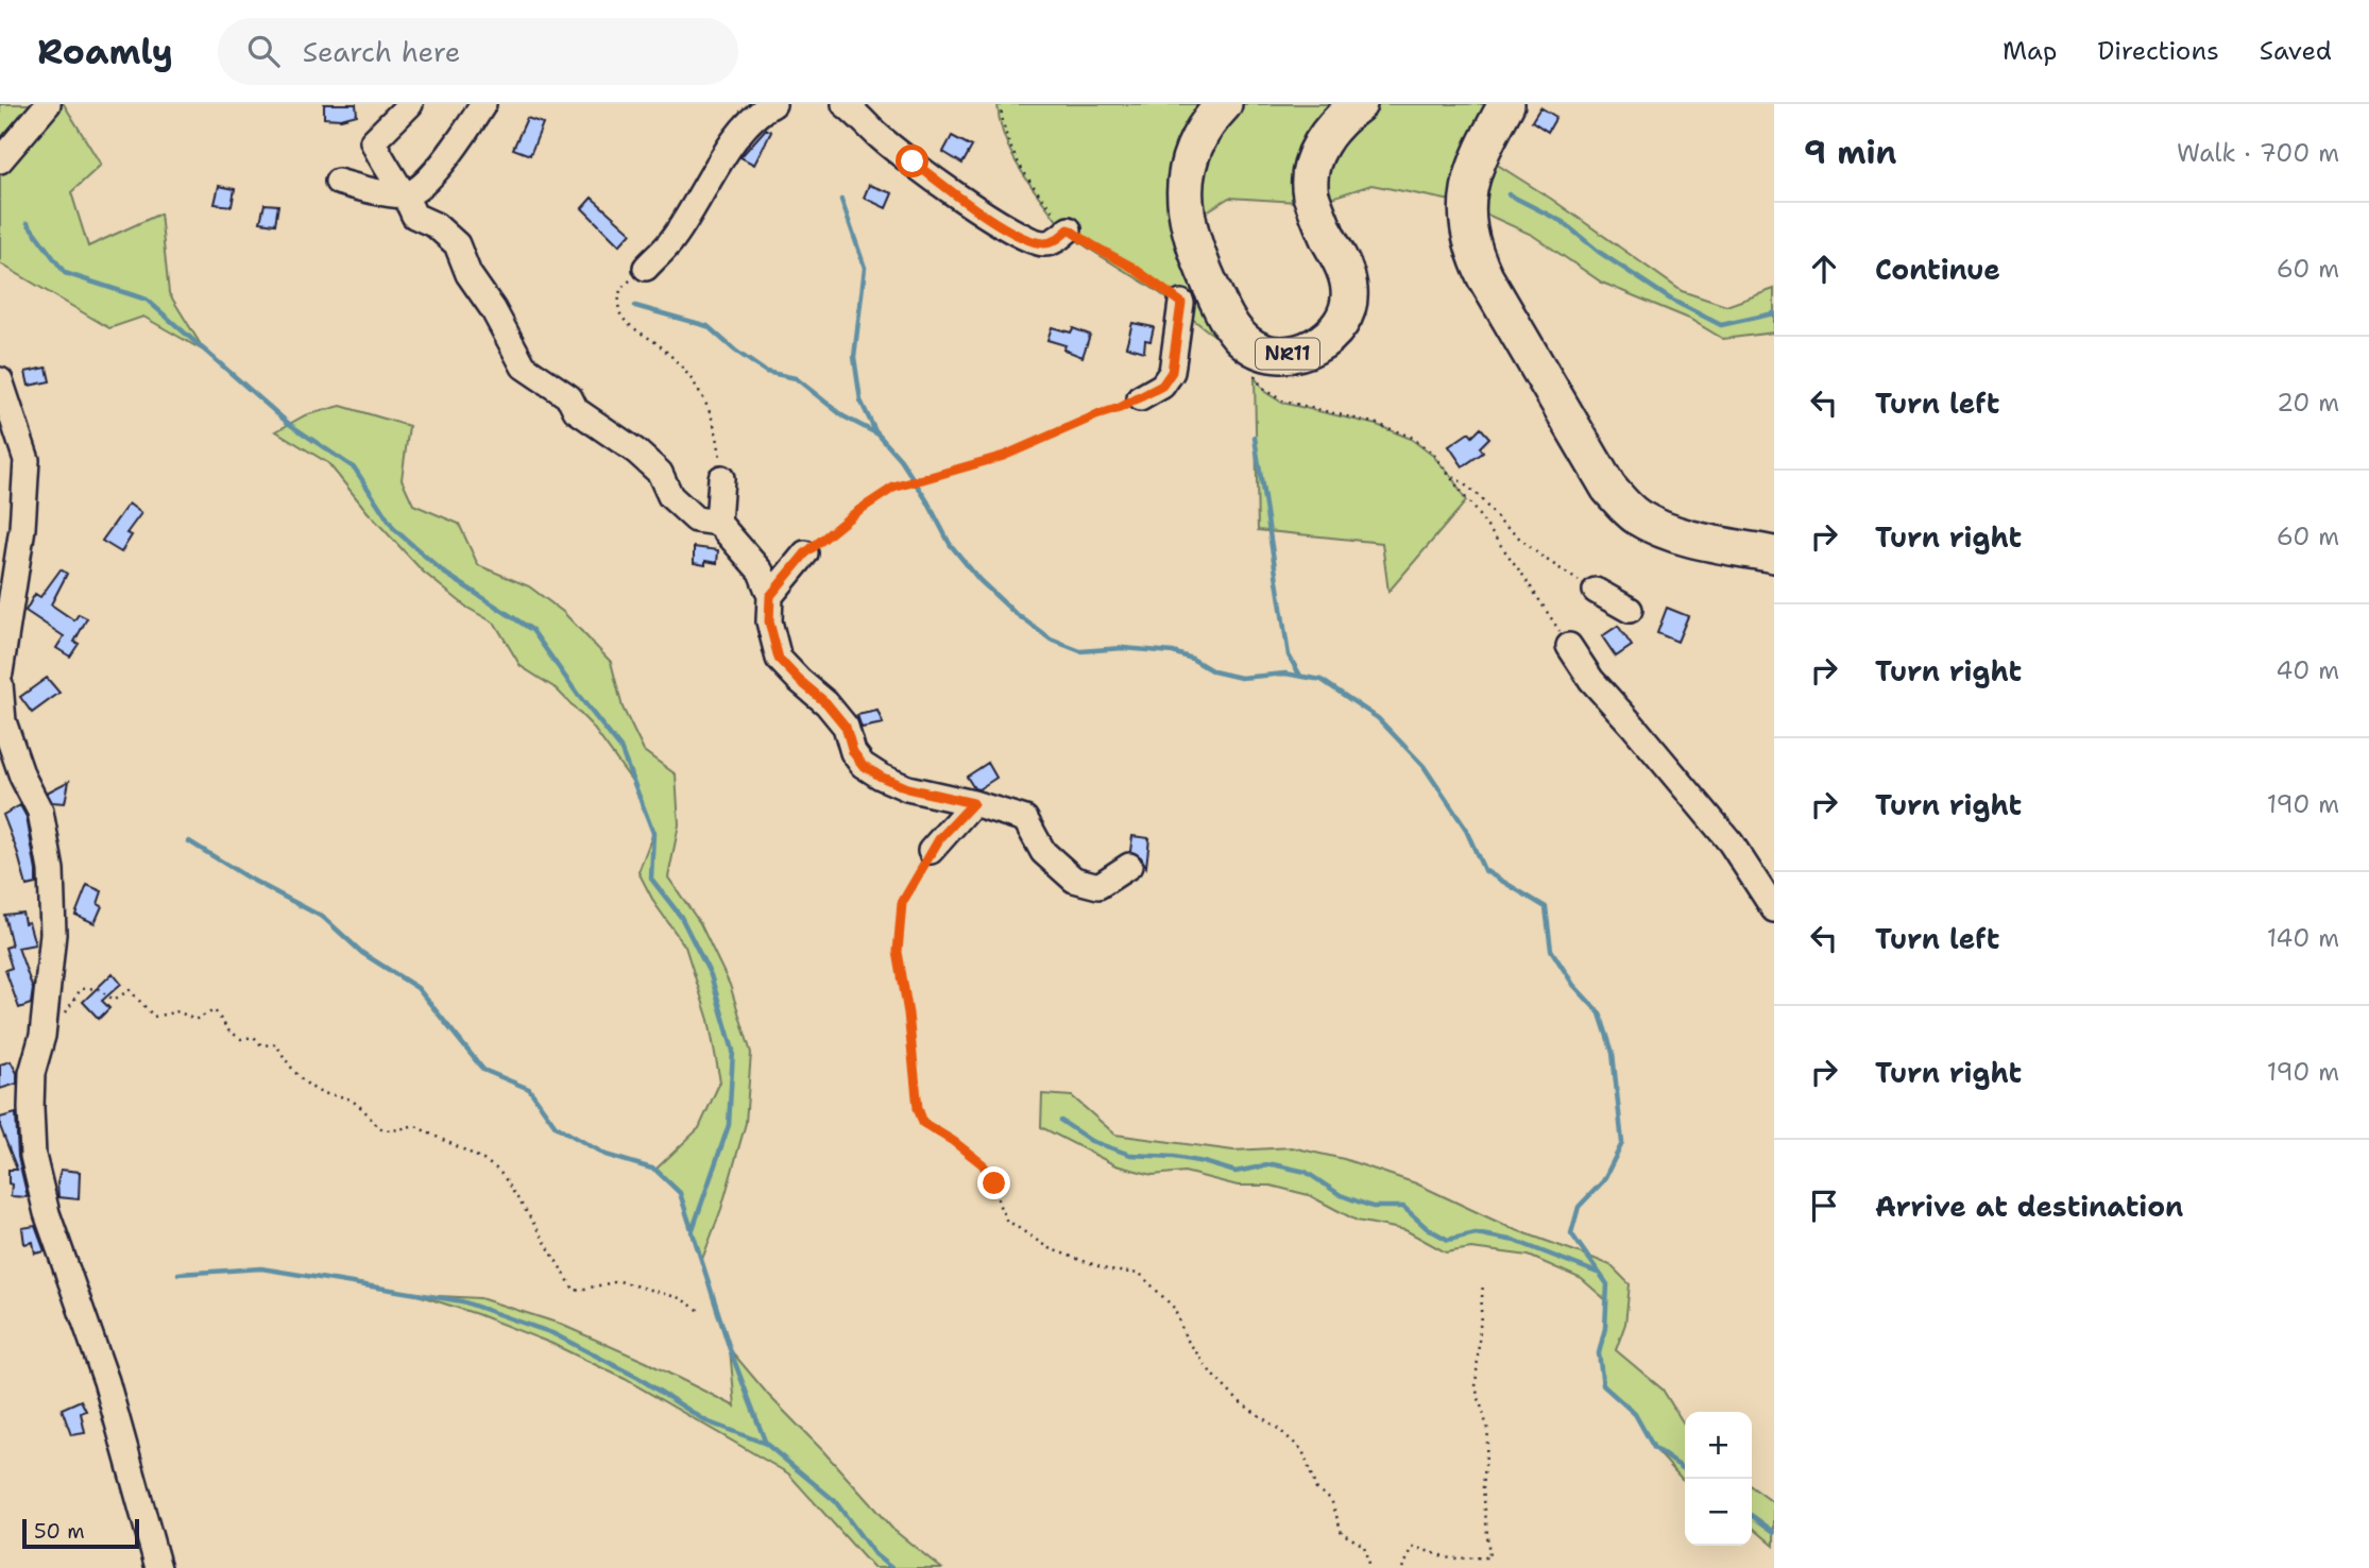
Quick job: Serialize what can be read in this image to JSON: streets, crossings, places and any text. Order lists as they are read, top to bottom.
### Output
{
  "streets": {
    "highway": ["NR11"]
  },
  "scale_bar": "50 m",
  "page": {
    "header": "Roamly",
    "search": "Search here",
    "nav": ["Map", "Directions", "Saved"],
    "heading": ["9 min", "Walk · 700 m"],
    "list": [
      ["Continue", "60 m"],
      ["Turn left", "20 m"],
      ["Turn right", "60 m"],
      ["Turn right", "40 m"],
      ["Turn right", "190 m"],
      ["Turn left", "140 m"],
      ["Turn right", "190 m"],
      "Arrive at destination"
    ],
    "map_buttons": ["+", "−"],
    "scale": "50 m"
  }
}
